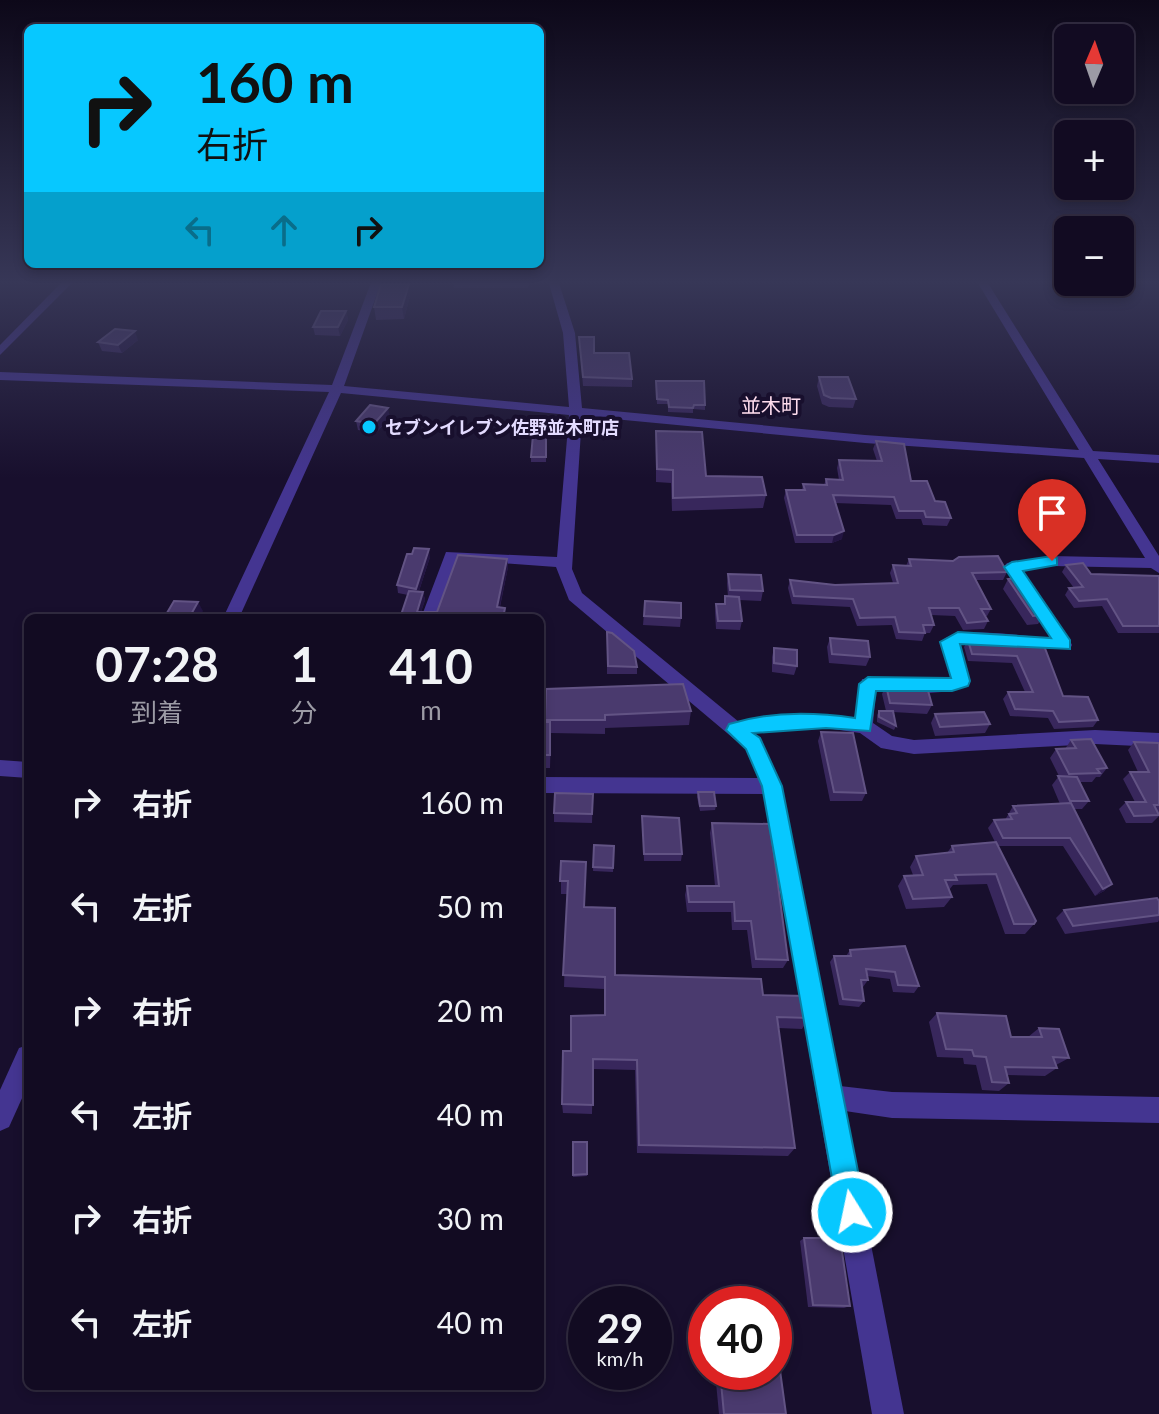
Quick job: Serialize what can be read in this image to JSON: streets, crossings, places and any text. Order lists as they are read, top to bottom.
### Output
{
  "districts": ["並木町"],
  "places": ["セブンイレブン佐野並木町店"],
  "north": "top",
  "page": {
    "map_buttons": ["+", "−"],
    "turn": ["160 m", "右折"],
    "eta": [
      "07:28",
      "到着",
      "1",
      "分",
      "410",
      "m"
    ],
    "list": [
      {
        "name": "右折",
        "value": "160 m"
      },
      {
        "name": "左折",
        "value": "50 m"
      },
      {
        "name": "右折",
        "value": "20 m"
      },
      {
        "name": "左折",
        "value": "40 m"
      },
      {
        "name": "右折",
        "value": "30 m"
      },
      {
        "name": "左折",
        "value": "40 m"
      }
    ],
    "speed": "29 km/h",
    "limit": "40"
  }
}
